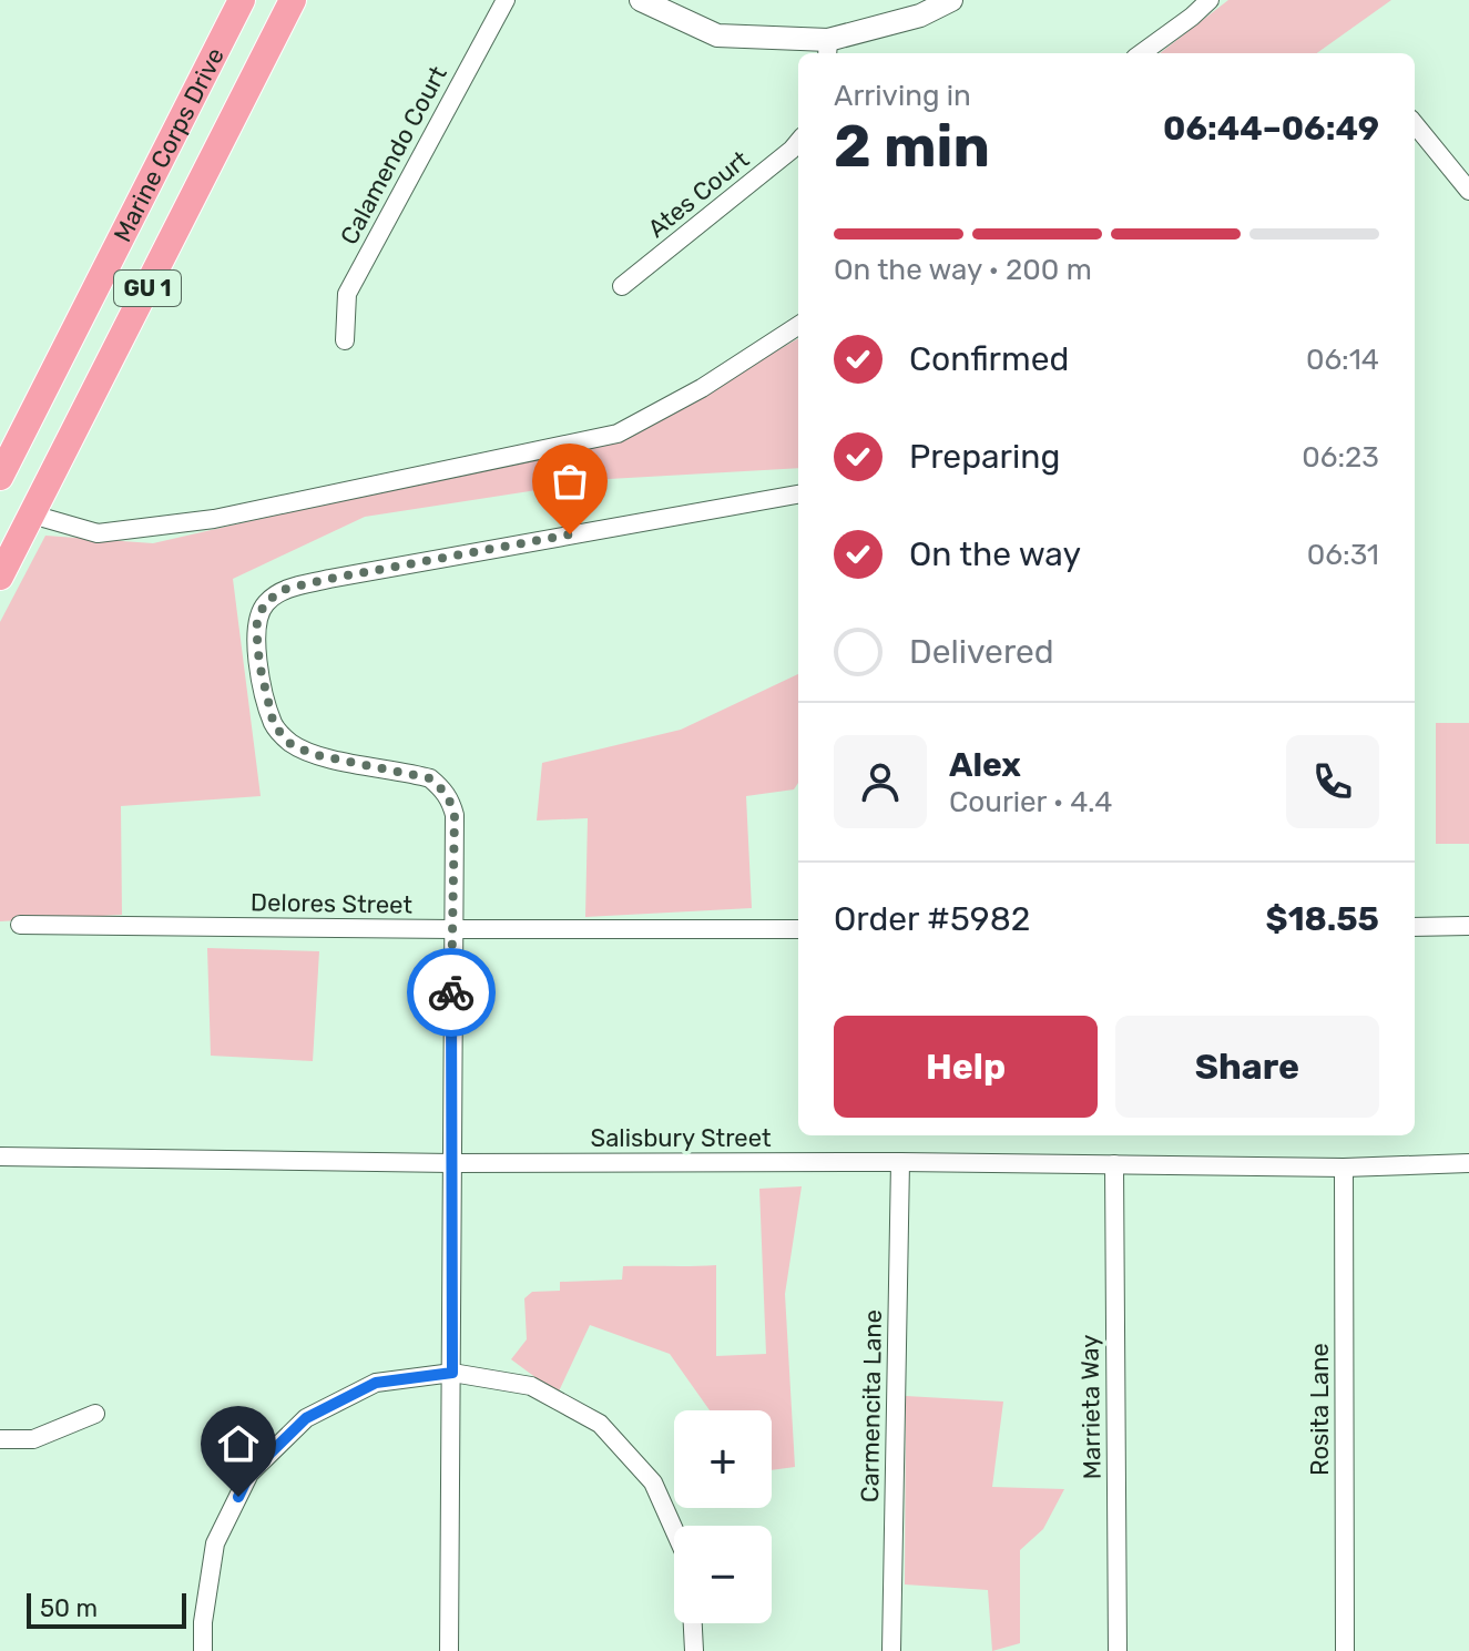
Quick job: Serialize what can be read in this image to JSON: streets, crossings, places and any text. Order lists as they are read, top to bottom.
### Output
{
  "streets": {
    "main road": ["Marine Corps Drive", "GU 1"],
    "street": [
      "Calamendo Court",
      "Ates Court",
      "Delores Street",
      "Salisbury Street",
      "Carmencita Lane",
      "Marrieta Way",
      "Rosita Lane"
    ]
  },
  "crossings": [
    ["Salisbury Street", "Carmencita Lane"],
    ["Salisbury Street", "Marrieta Way"],
    ["Salisbury Street", "Rosita Lane"]
  ],
  "scale_bar": "50 m",
  "page": {
    "heading": ["2 min", "Arriving in", "06:44–06:49"],
    "panel": [
      "Alex",
      "Courier · 4.4",
      "Order #5982",
      "$18.55"
    ],
    "bar": "On the way · 200 m",
    "list": [
      ["Confirmed", "06:14"],
      ["Preparing", "06:23"],
      ["On the way", "06:31"],
      "Delivered"
    ],
    "buttons": ["Help", "Share"],
    "map_buttons": ["+", "−"],
    "scale": "50 m"
  }
}
